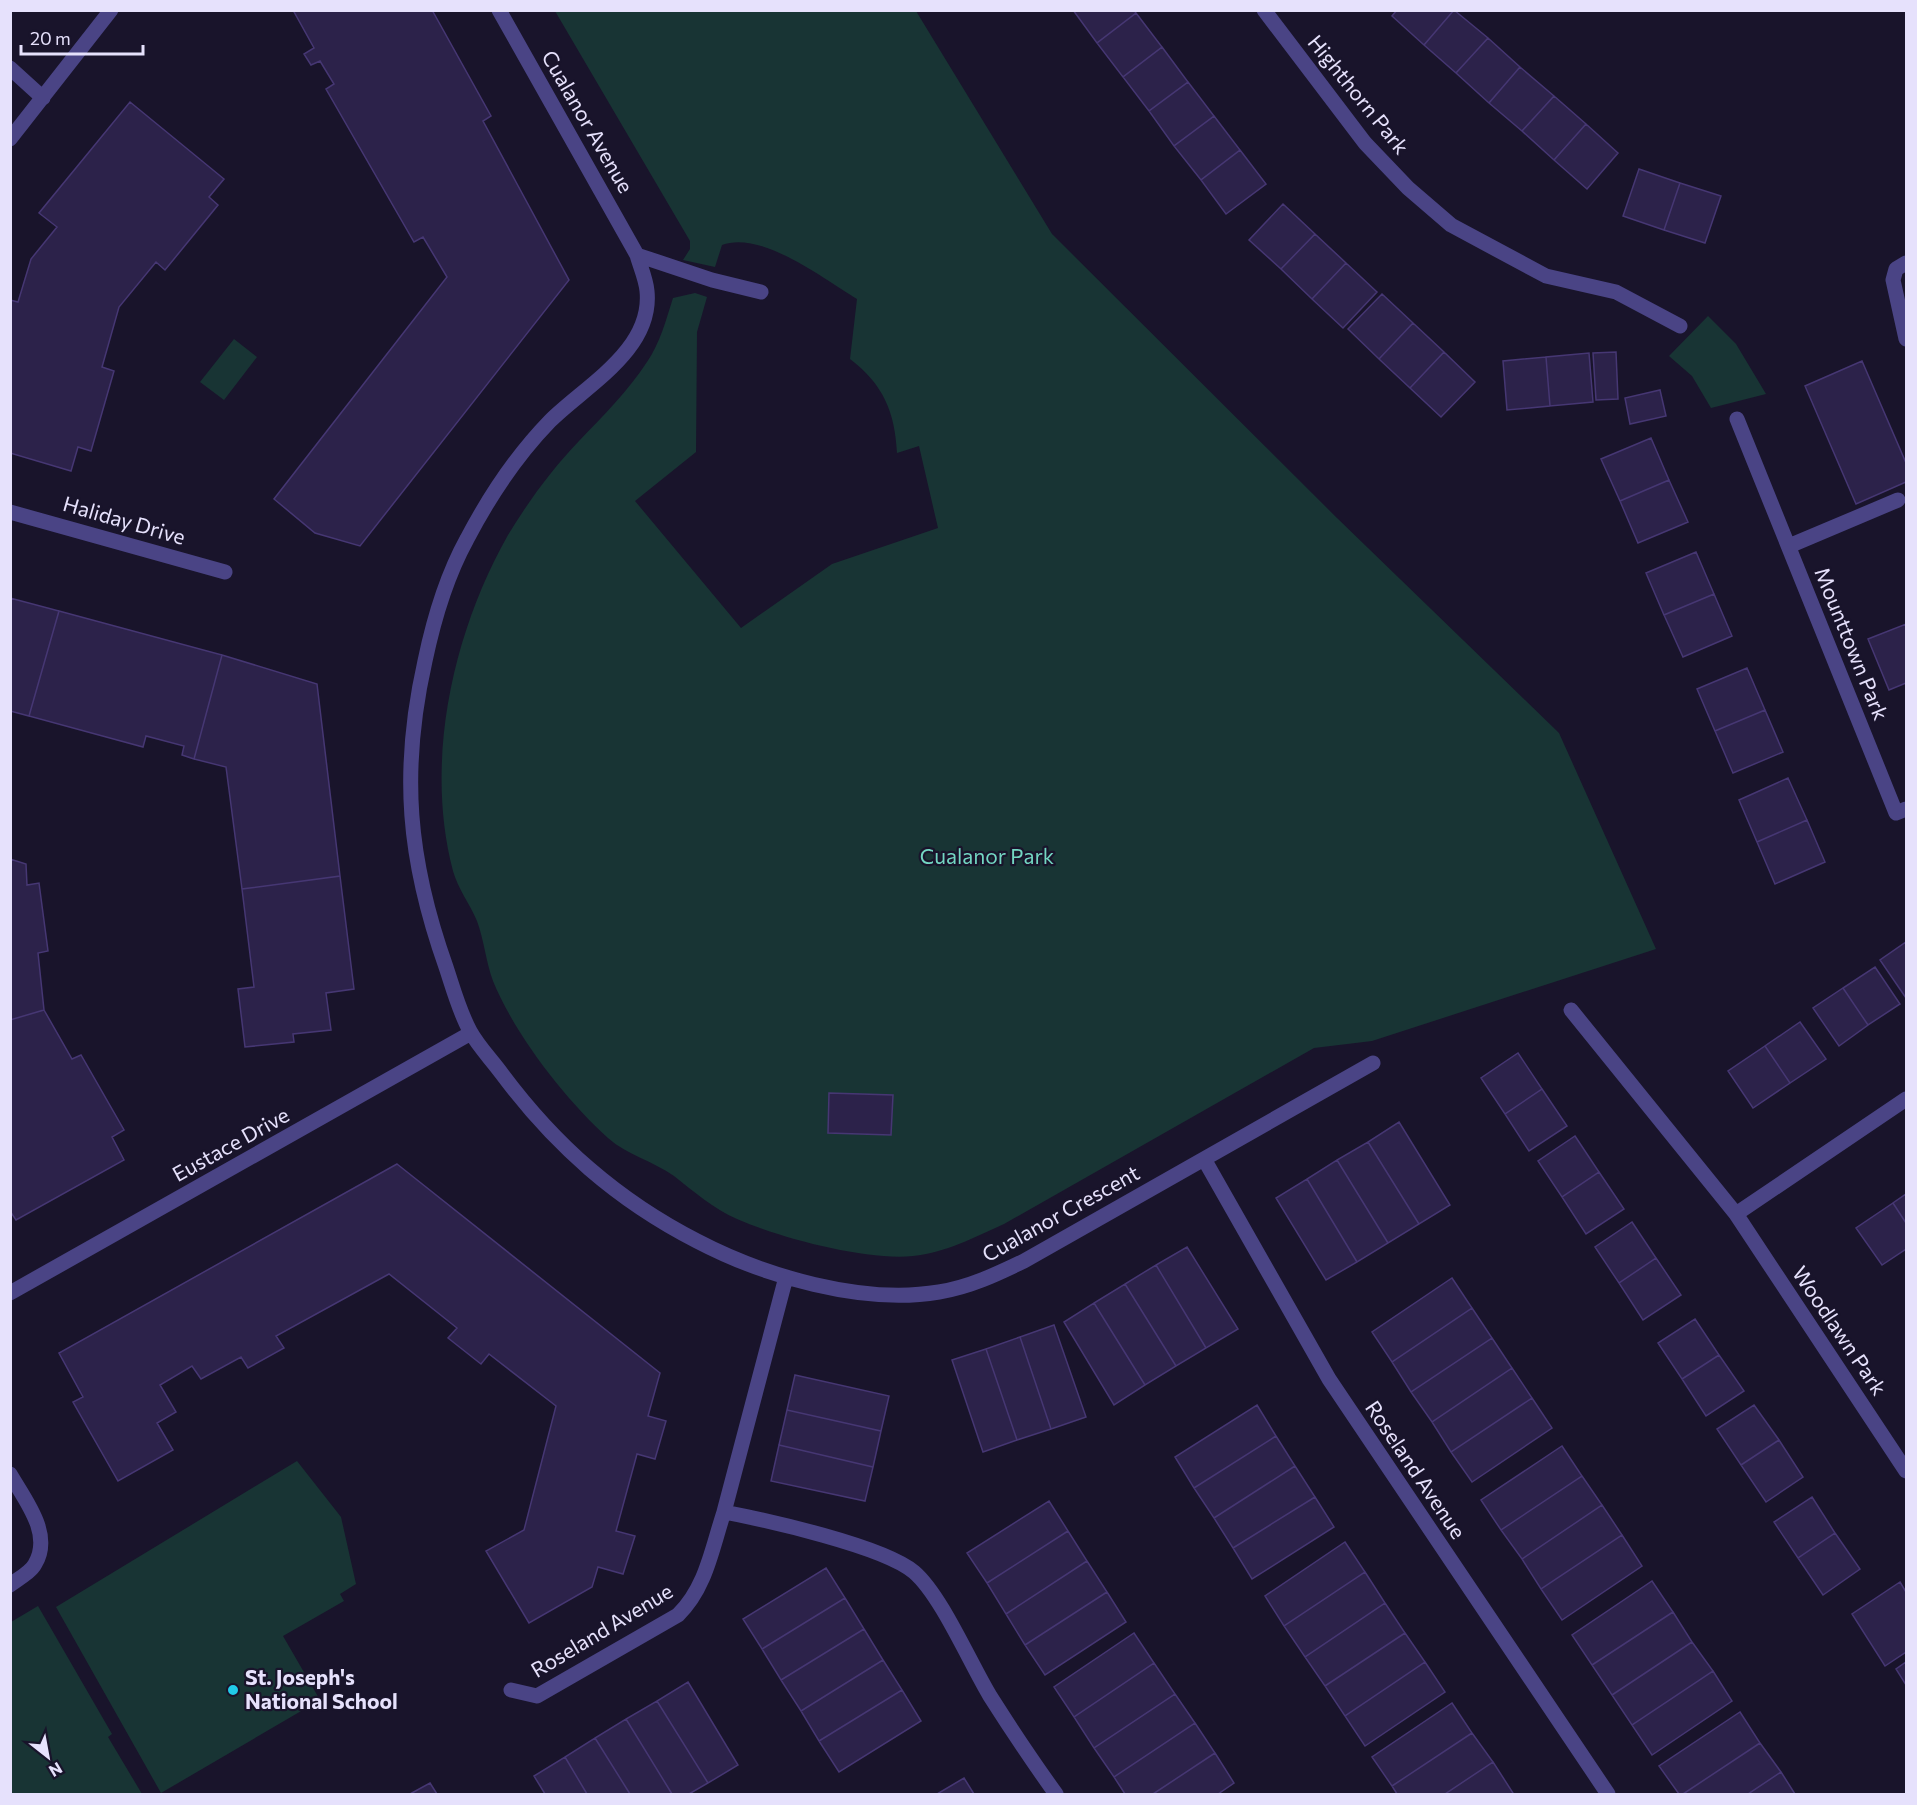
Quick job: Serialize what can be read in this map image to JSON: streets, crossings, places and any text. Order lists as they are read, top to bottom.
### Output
{
  "streets": {
    "street": [
      "Highthorn Park",
      "Cualanor Avenue",
      "Haliday Drive",
      "Mounttown Park",
      "Eustace Drive",
      "Cualanor Crescent",
      "Woodlawn Park",
      "Roseland Avenue"
    ]
  },
  "crossings": [
    ["Cualanor Avenue", "Cualanor Crescent"],
    ["Eustace Drive", "Cualanor Crescent"],
    ["Cualanor Crescent", "Roseland Avenue"]
  ],
  "parks": ["Cualanor Park"],
  "places": ["St. Joseph's National School"],
  "scale_bar": "20 m",
  "north": "bottom right"
}
